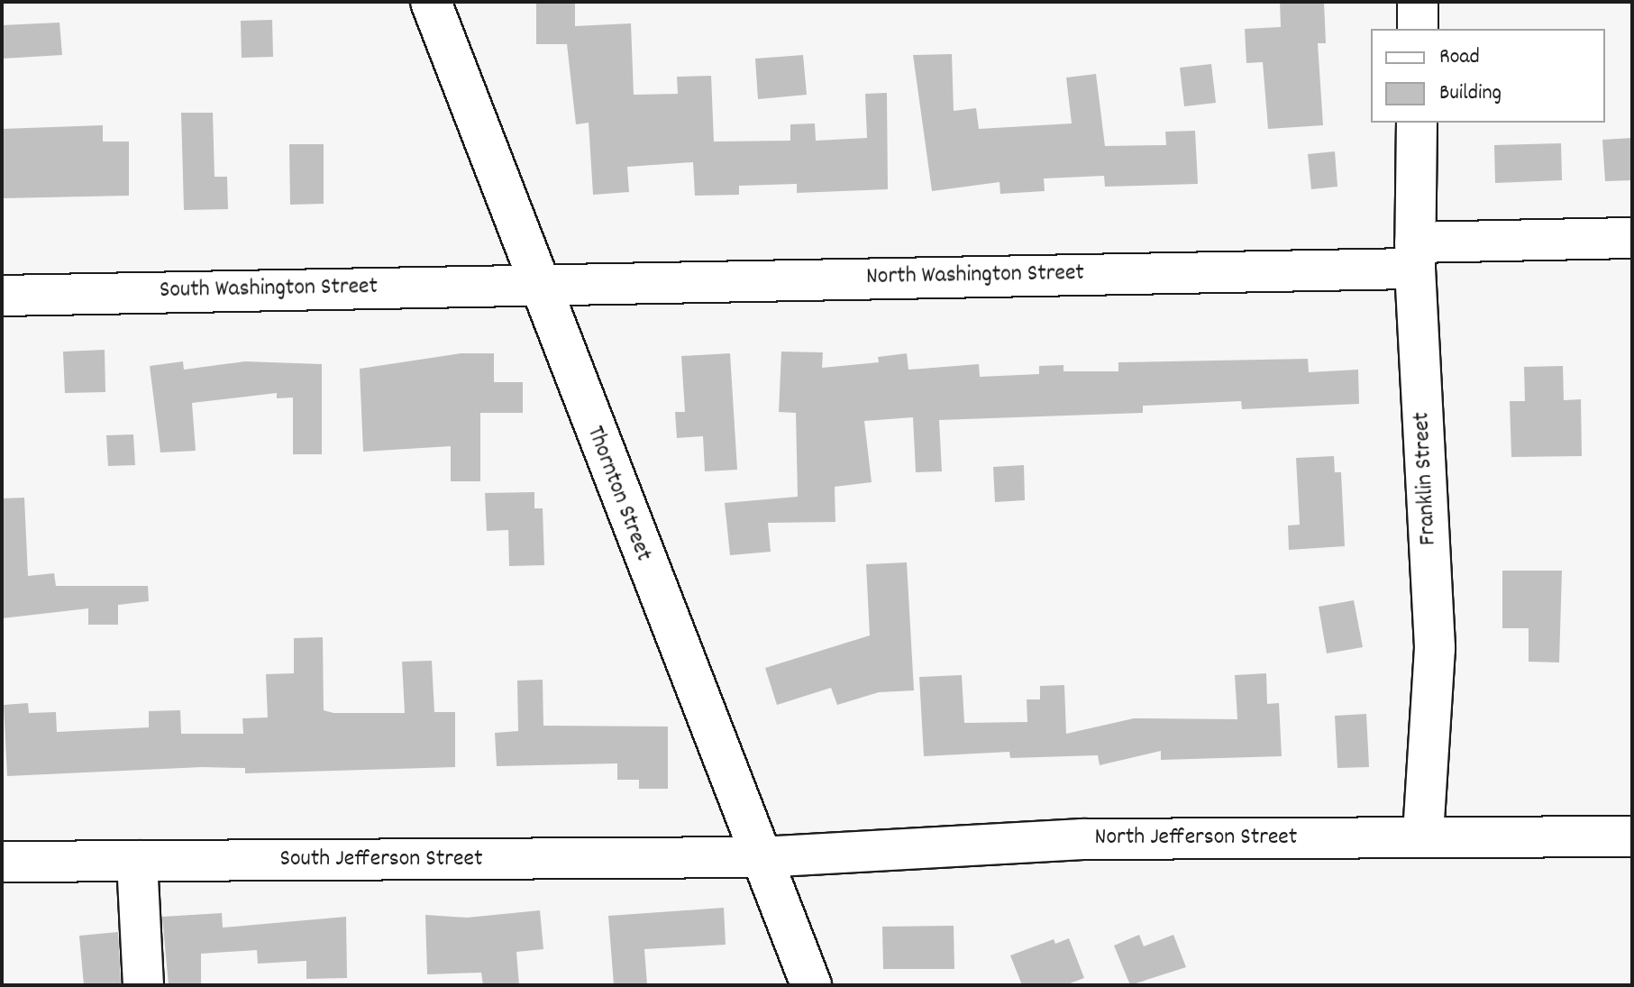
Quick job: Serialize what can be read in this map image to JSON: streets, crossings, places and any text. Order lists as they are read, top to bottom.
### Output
{
  "streets": {
    "street": [
      "North Washington Street",
      "South Washington Street",
      "Franklin Street",
      "Thornton Street",
      "North Jefferson Street",
      "South Jefferson Street"
    ]
  },
  "crossings": [
    ["North Washington Street", "South Washington Street"],
    ["North Washington Street", "Franklin Street"],
    ["North Washington Street", "Thornton Street"],
    ["South Washington Street", "Thornton Street"],
    ["Franklin Street", "North Jefferson Street"],
    ["Thornton Street", "North Jefferson Street"],
    ["Thornton Street", "South Jefferson Street"],
    ["North Jefferson Street", "South Jefferson Street"]
  ],
  "legend": ["Road", "Building"]
}
